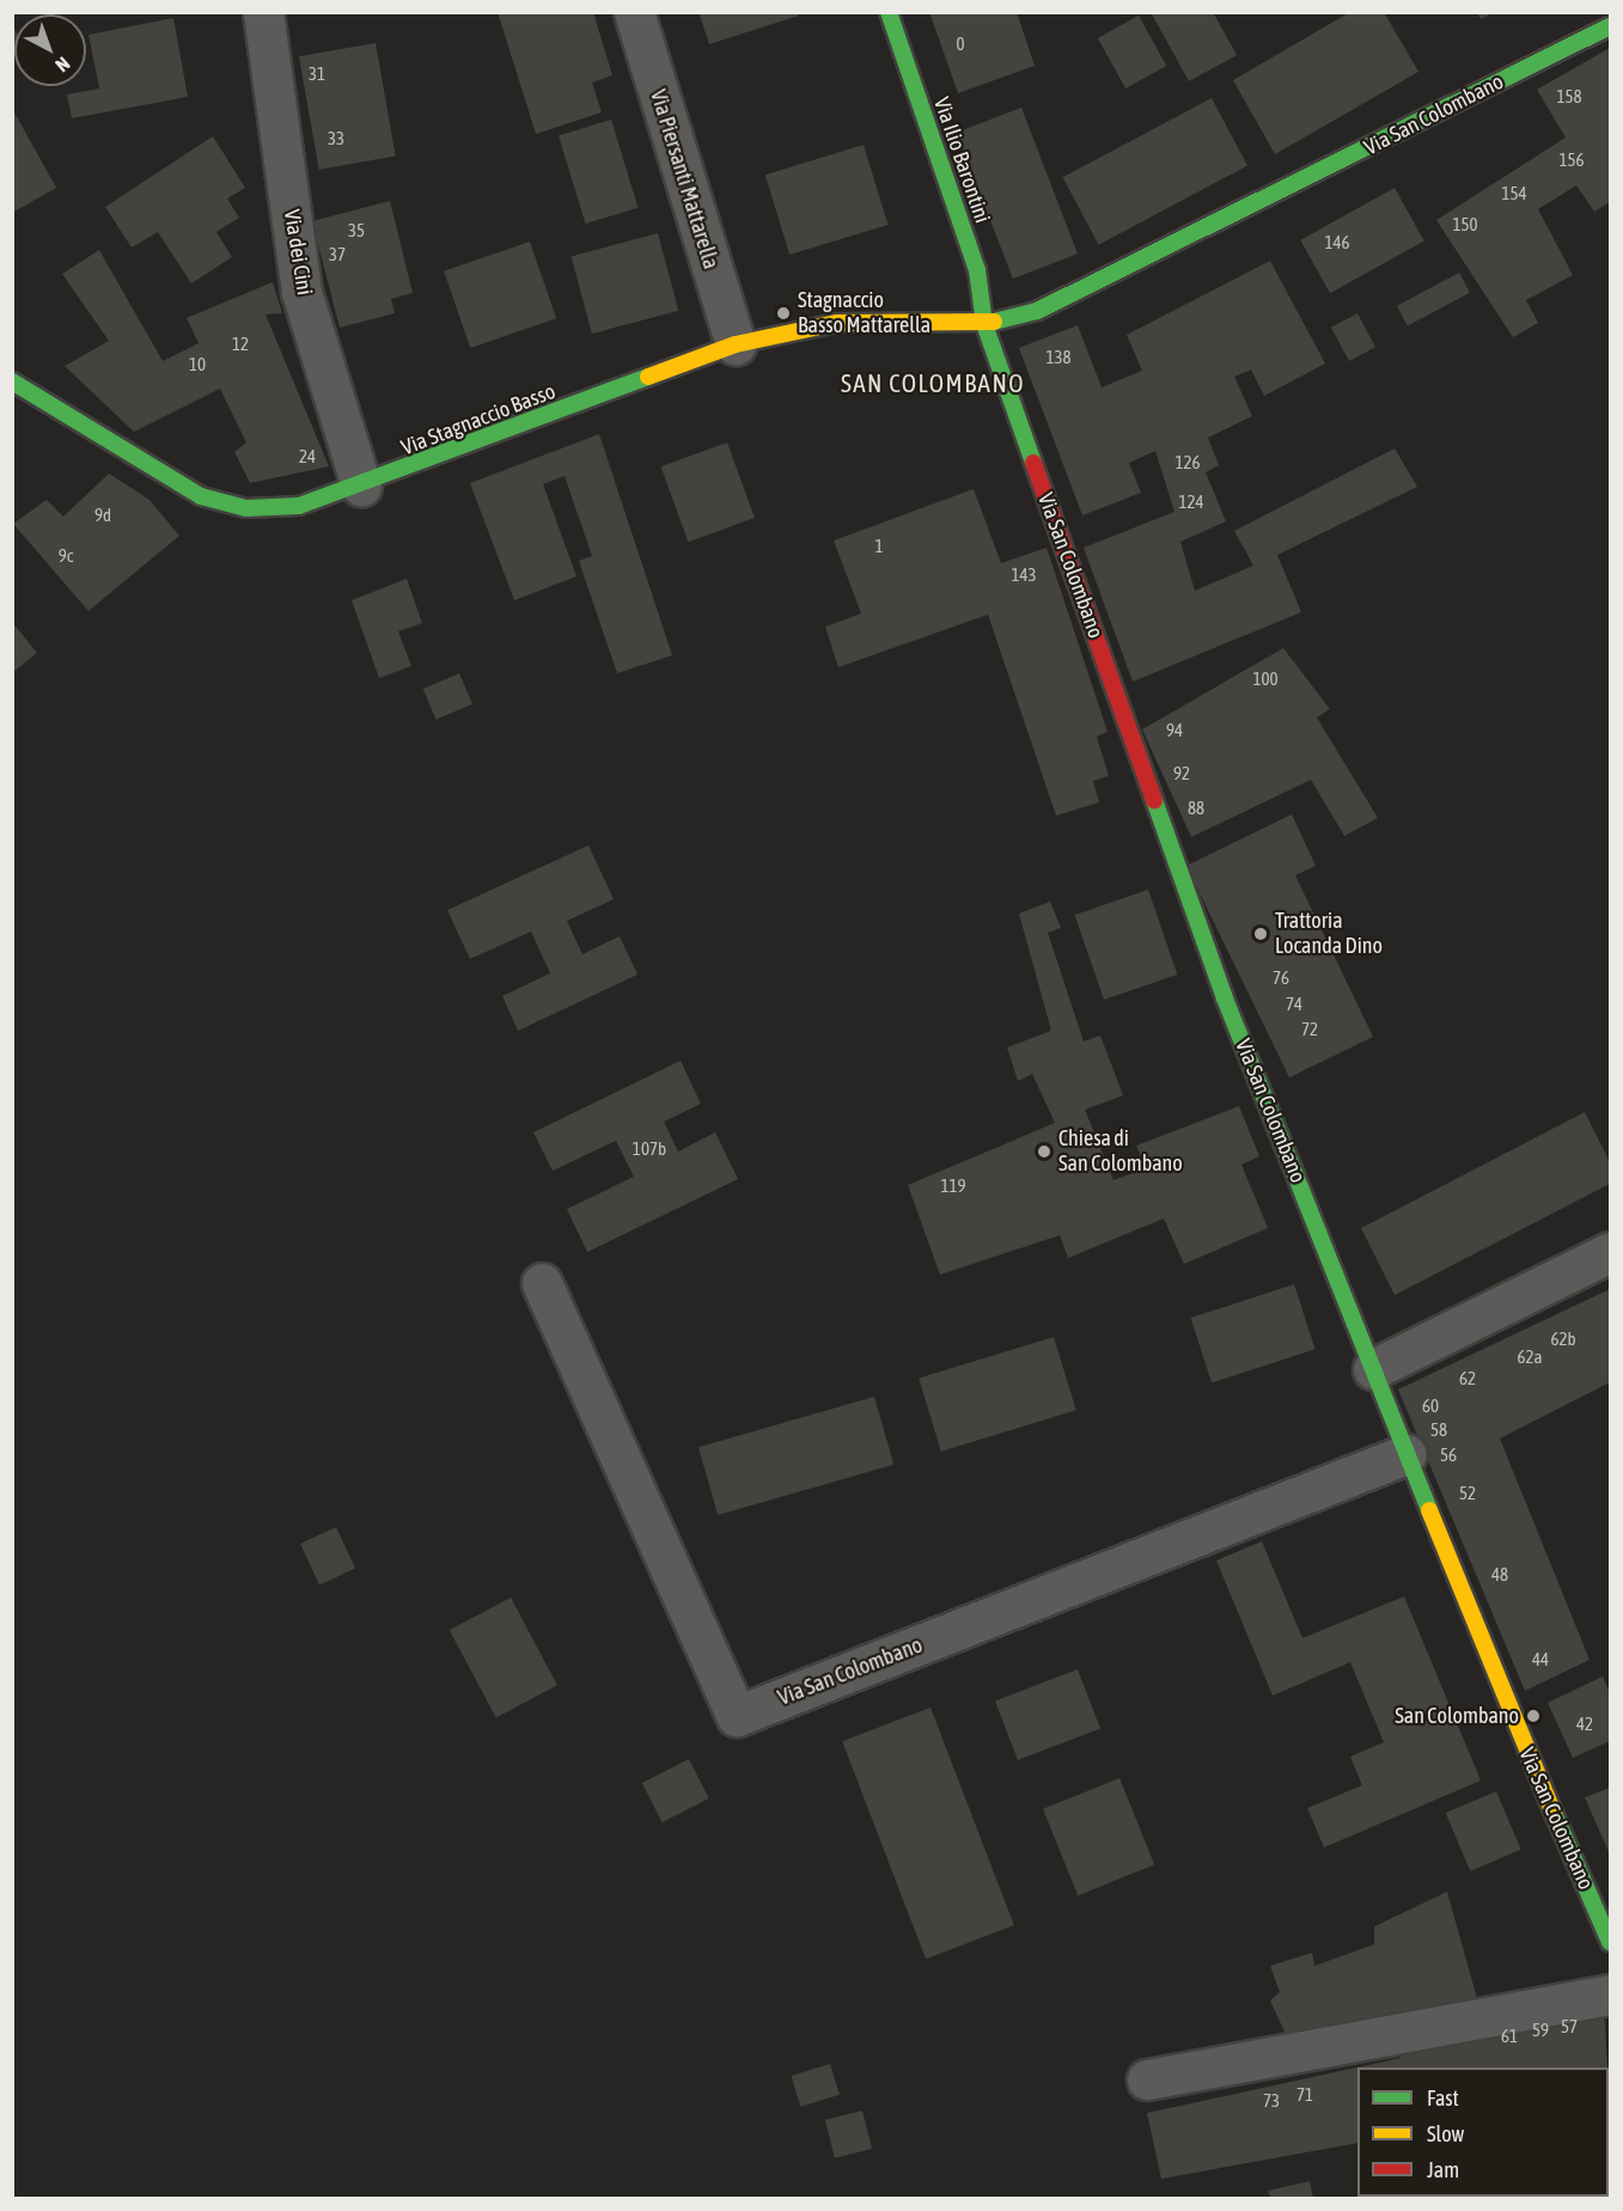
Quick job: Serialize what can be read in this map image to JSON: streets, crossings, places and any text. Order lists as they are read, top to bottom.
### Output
{
  "streets": {
    "street": [
      "Via San Colombano",
      "Via Ilio Barontini",
      "Via Piersanti Mattarella",
      "Via dei Cini",
      "Via Stagnaccio Basso"
    ]
  },
  "crossings": [
    ["Via San Colombano", "Via Ilio Barontini"],
    ["Via San Colombano", "Via Stagnaccio Basso"],
    ["Via Ilio Barontini", "Via Stagnaccio Basso"],
    ["Via Piersanti Mattarella", "Via Stagnaccio Basso"],
    ["Via dei Cini", "Via Stagnaccio Basso"]
  ],
  "districts": ["SAN COLOMBANO"],
  "places": [
    "Stagnaccio Basso Mattarella",
    "Trattoria Locanda Dino",
    "Chiesa di San Colombano",
    "San Colombano"
  ],
  "house_numbers": [
    "0",
    "31",
    "158",
    "33",
    "156",
    "154",
    "150",
    "35",
    "146",
    "37",
    "12",
    "138",
    "10",
    "24",
    "126",
    "124",
    "9d",
    "1",
    "9c",
    "143",
    "100",
    "94",
    "92",
    "88",
    "76",
    "74",
    "72",
    "107b",
    "119",
    "62b",
    "62a",
    "62",
    "60",
    "58",
    "56",
    "52",
    "48",
    "44",
    "42",
    "57",
    "59",
    "61",
    "71",
    "73"
  ],
  "legend": ["Fast", "Slow", "Jam"],
  "north": "bottom right"
}
